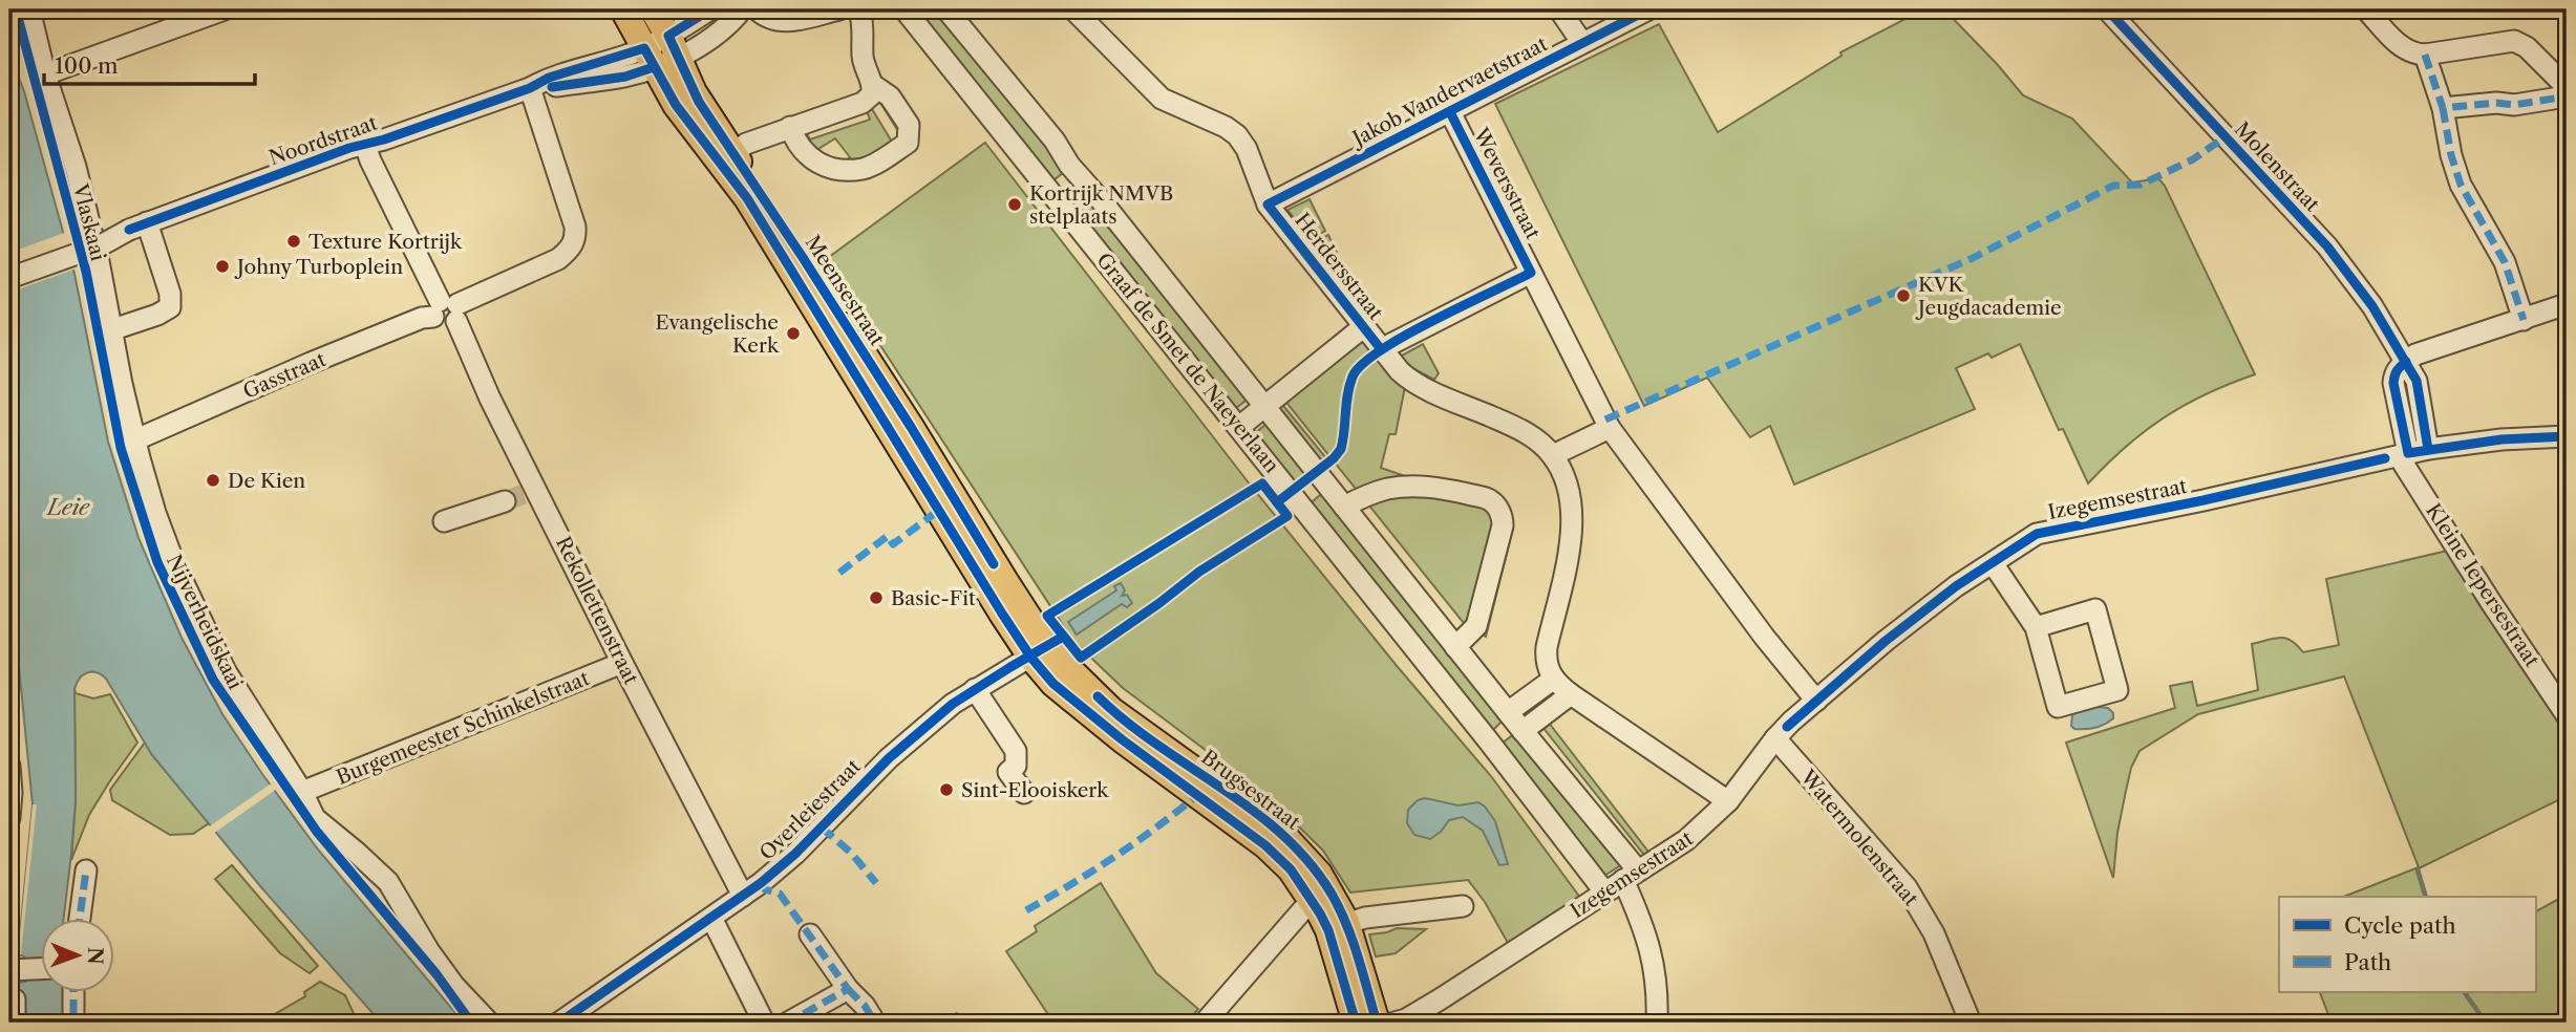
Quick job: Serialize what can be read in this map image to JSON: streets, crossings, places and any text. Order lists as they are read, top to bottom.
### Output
{
  "streets": {
    "main road": ["Meensestraat", "Brugsestraat"],
    "street": [
      "Jakob Vandervaetstraat",
      "Noordstraat",
      "Molenstraat",
      "Weversstraat",
      "Vlaskaai",
      "Herdersstraat",
      "Graaf de Smet de Naeyerlaan",
      "Gasstraat",
      "Izegemsestraat",
      "Kleine Iepersestraat",
      "Rekollettenstraat",
      "Nijverheidskaai",
      "Burgemeester Schinkelstraat",
      "Overleiestraat",
      "Watermolenstraat"
    ]
  },
  "crossings": [
    ["Jakob Vandervaetstraat", "Weversstraat"],
    ["Jakob Vandervaetstraat", "Herdersstraat"],
    ["Noordstraat", "Meensestraat"],
    ["Noordstraat", "Gasstraat"],
    ["Noordstraat", "Rekollettenstraat"],
    ["Weversstraat", "Izegemsestraat"],
    ["Vlaskaai", "Gasstraat"],
    ["Vlaskaai", "Nijverheidskaai"],
    ["Meensestraat", "Brugsestraat"],
    ["Meensestraat", "Overleiestraat"],
    ["Graaf de Smet de Naeyerlaan", "Izegemsestraat"],
    ["Gasstraat", "Rekollettenstraat"],
    ["Gasstraat", "Nijverheidskaai"],
    ["Izegemsestraat", "Kleine Iepersestraat"],
    ["Izegemsestraat", "Watermolenstraat"],
    ["Rekollettenstraat", "Burgemeester Schinkelstraat"],
    ["Rekollettenstraat", "Overleiestraat"],
    ["Nijverheidskaai", "Burgemeester Schinkelstraat"],
    ["Brugsestraat", "Overleiestraat"]
  ],
  "water": ["Leie"],
  "places": [
    "Kortrijk NMVB stelplaats",
    "Texture Kortrijk",
    "Johny Turboplein",
    "KVK Jeugdacademie",
    "Evangelische Kerk",
    "De Kien",
    "Basic-Fit",
    "Sint-Elooiskerk"
  ],
  "legend": ["Cycle path", "Path"],
  "scale_bar": "100 m",
  "north": "right"
}
